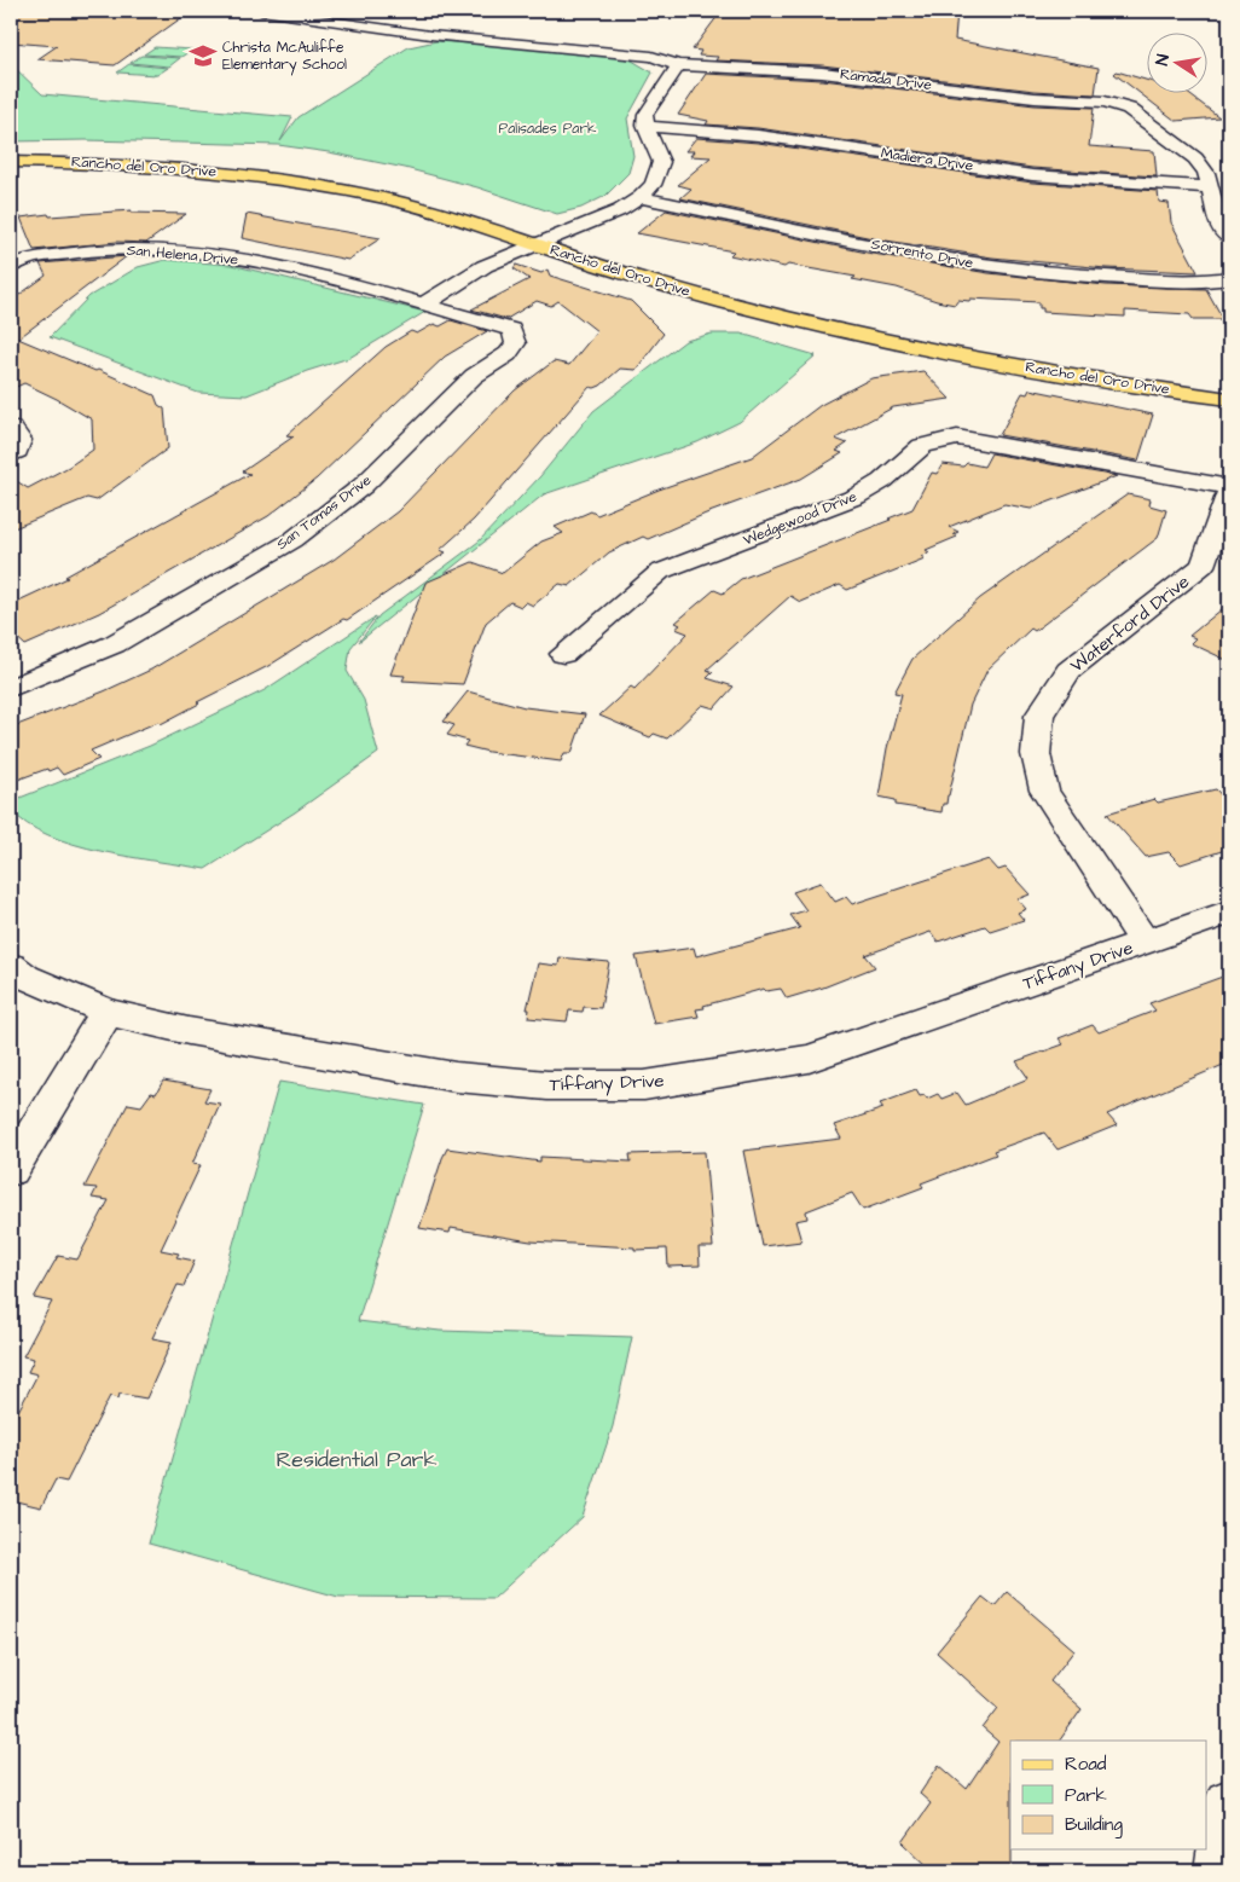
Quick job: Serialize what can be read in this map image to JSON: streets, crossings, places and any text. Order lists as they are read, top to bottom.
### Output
{
  "streets": {
    "main road": ["Rancho del Oro Drive"],
    "street": [
      "Ramada Drive",
      "Madiera Drive",
      "Sorrento Drive",
      "San Helena Drive",
      "San Tomas Drive",
      "Wedgewood Drive",
      "Waterford Drive",
      "Tiffany Drive"
    ]
  },
  "crossings": [
    ["Ramada Drive", "Madiera Drive"],
    ["San Helena Drive", "San Tomas Drive"],
    ["Wedgewood Drive", "Waterford Drive"],
    ["Waterford Drive", "Tiffany Drive"]
  ],
  "parks": ["Palisades Park", "Residential Park"],
  "places": {
    "school or university": ["Christa McAuliffe Elementary School"]
  },
  "legend": ["Road", "Park", "Building"],
  "north": "left"
}
